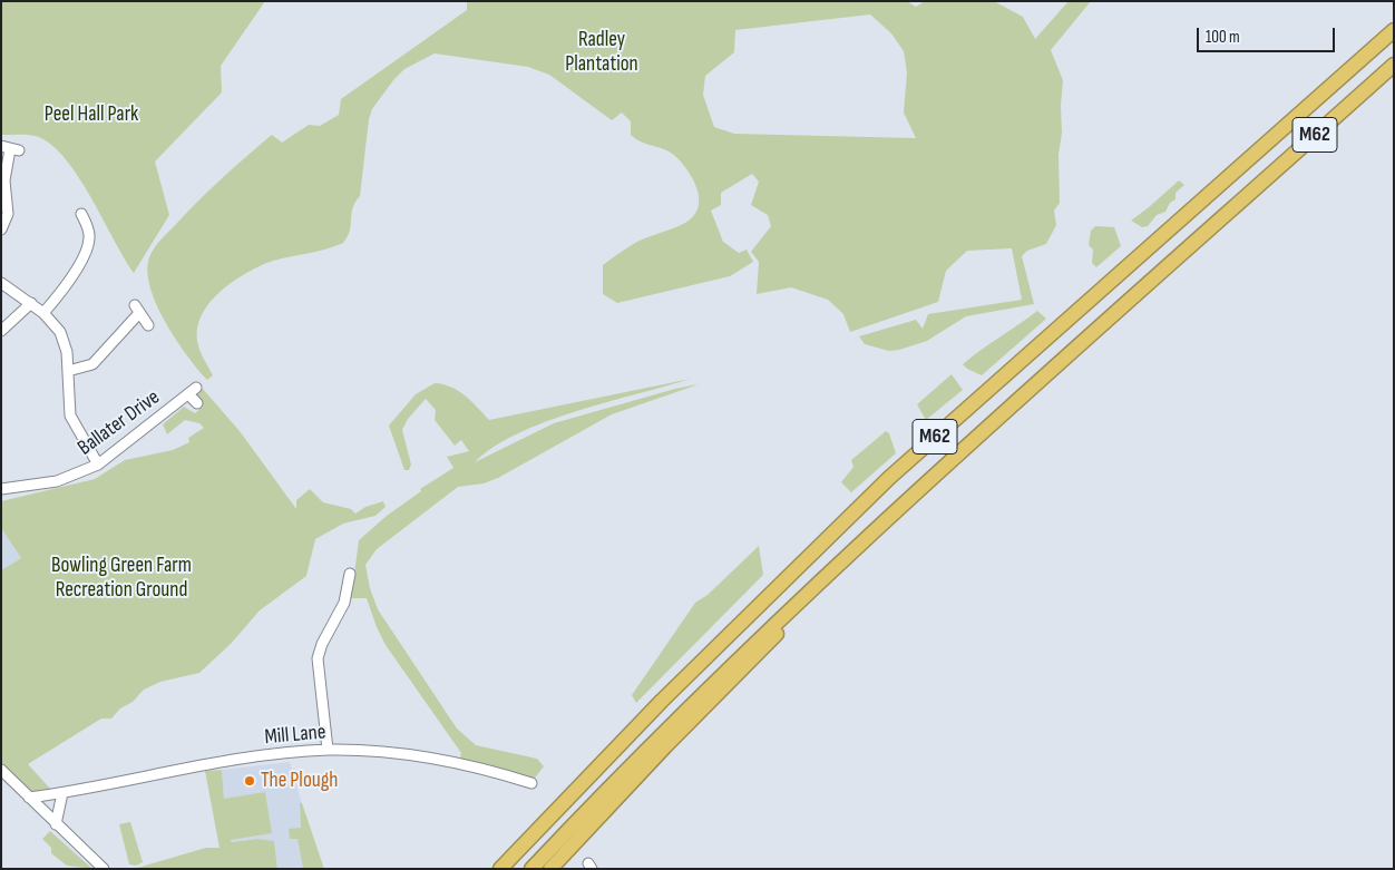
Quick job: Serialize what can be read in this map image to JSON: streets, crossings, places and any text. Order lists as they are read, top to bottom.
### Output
{
  "streets": {
    "highway": ["M62"],
    "street": ["Ballater Drive", "Mill Lane"]
  },
  "parks": ["Radley Plantation", "Peel Hall Park", "Bowling Green Farm Recreation Ground"],
  "places": ["The Plough"],
  "scale_bar": "100 m"
}
